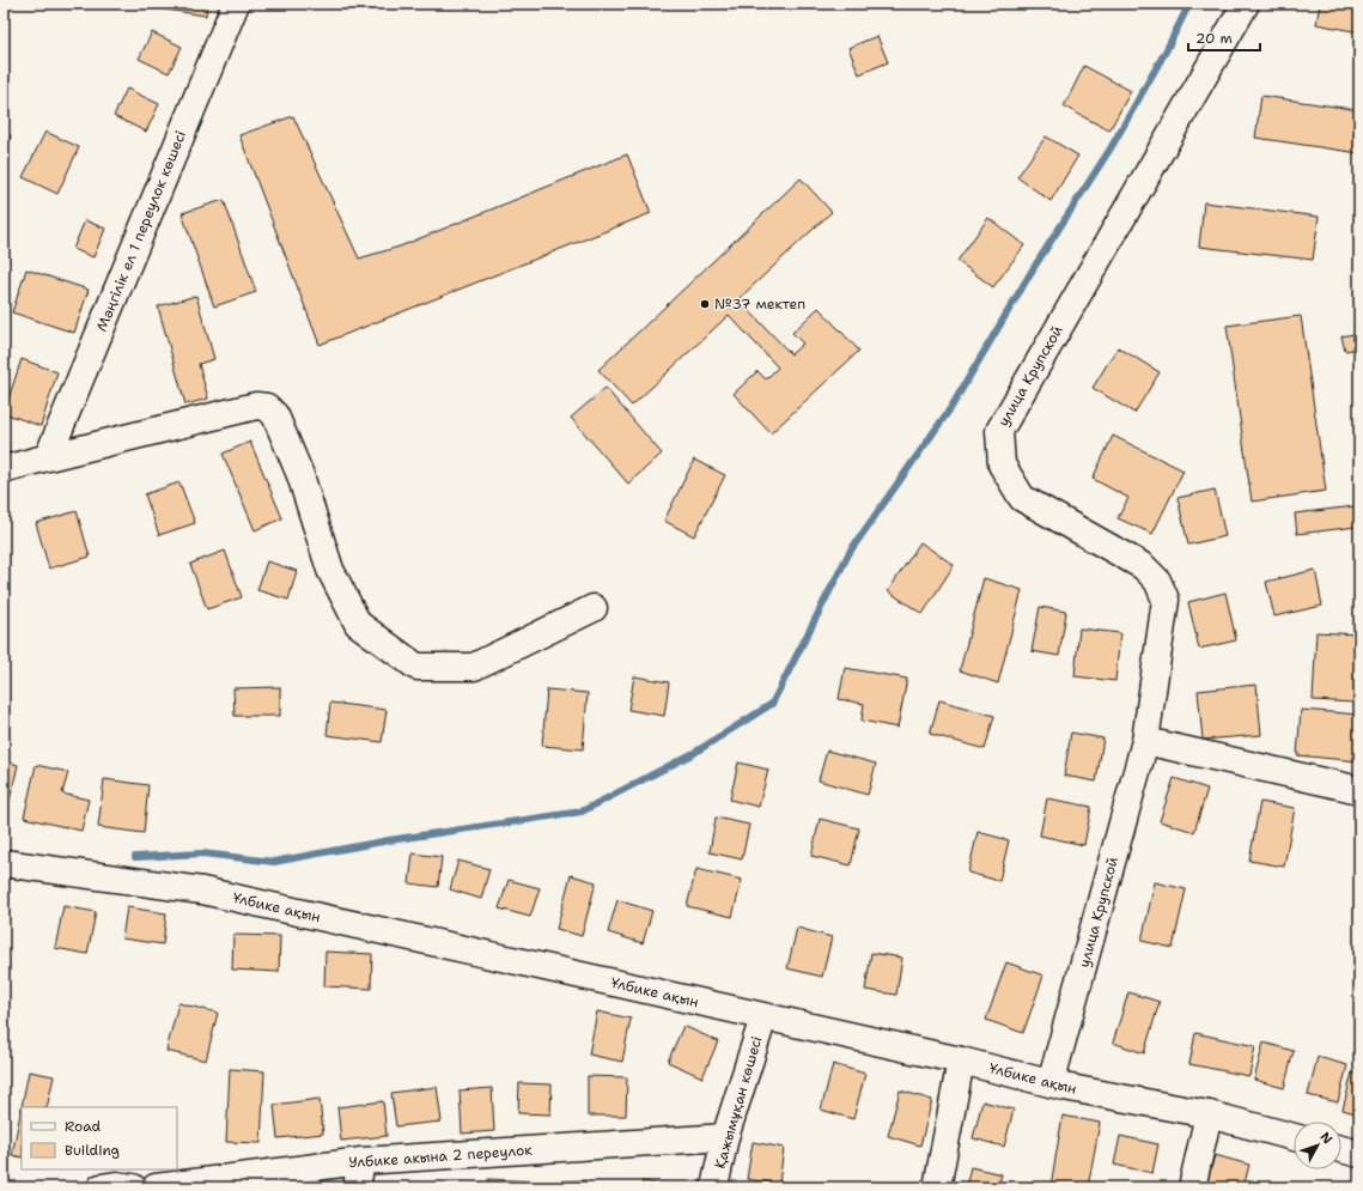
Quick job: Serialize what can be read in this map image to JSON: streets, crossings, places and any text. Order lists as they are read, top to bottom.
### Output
{
  "streets": {
    "street": [
      "Мәңгілік ел 1 переулок көшесі",
      "улица Крупской",
      "Ұлбике ақын",
      "Қажымұқан көшесі",
      "Улбике акына 2 переулок"
    ]
  },
  "crossings": [
    ["улица Крупской", "Ұлбике ақын"],
    ["Ұлбике ақын", "Қажымұқан көшесі"],
    ["Қажымұқан көшесі", "Улбике акына 2 переулок"]
  ],
  "places": ["№37 мектеп"],
  "legend": ["Road", "Building"],
  "scale_bar": "20 m",
  "north": "top right"
}
